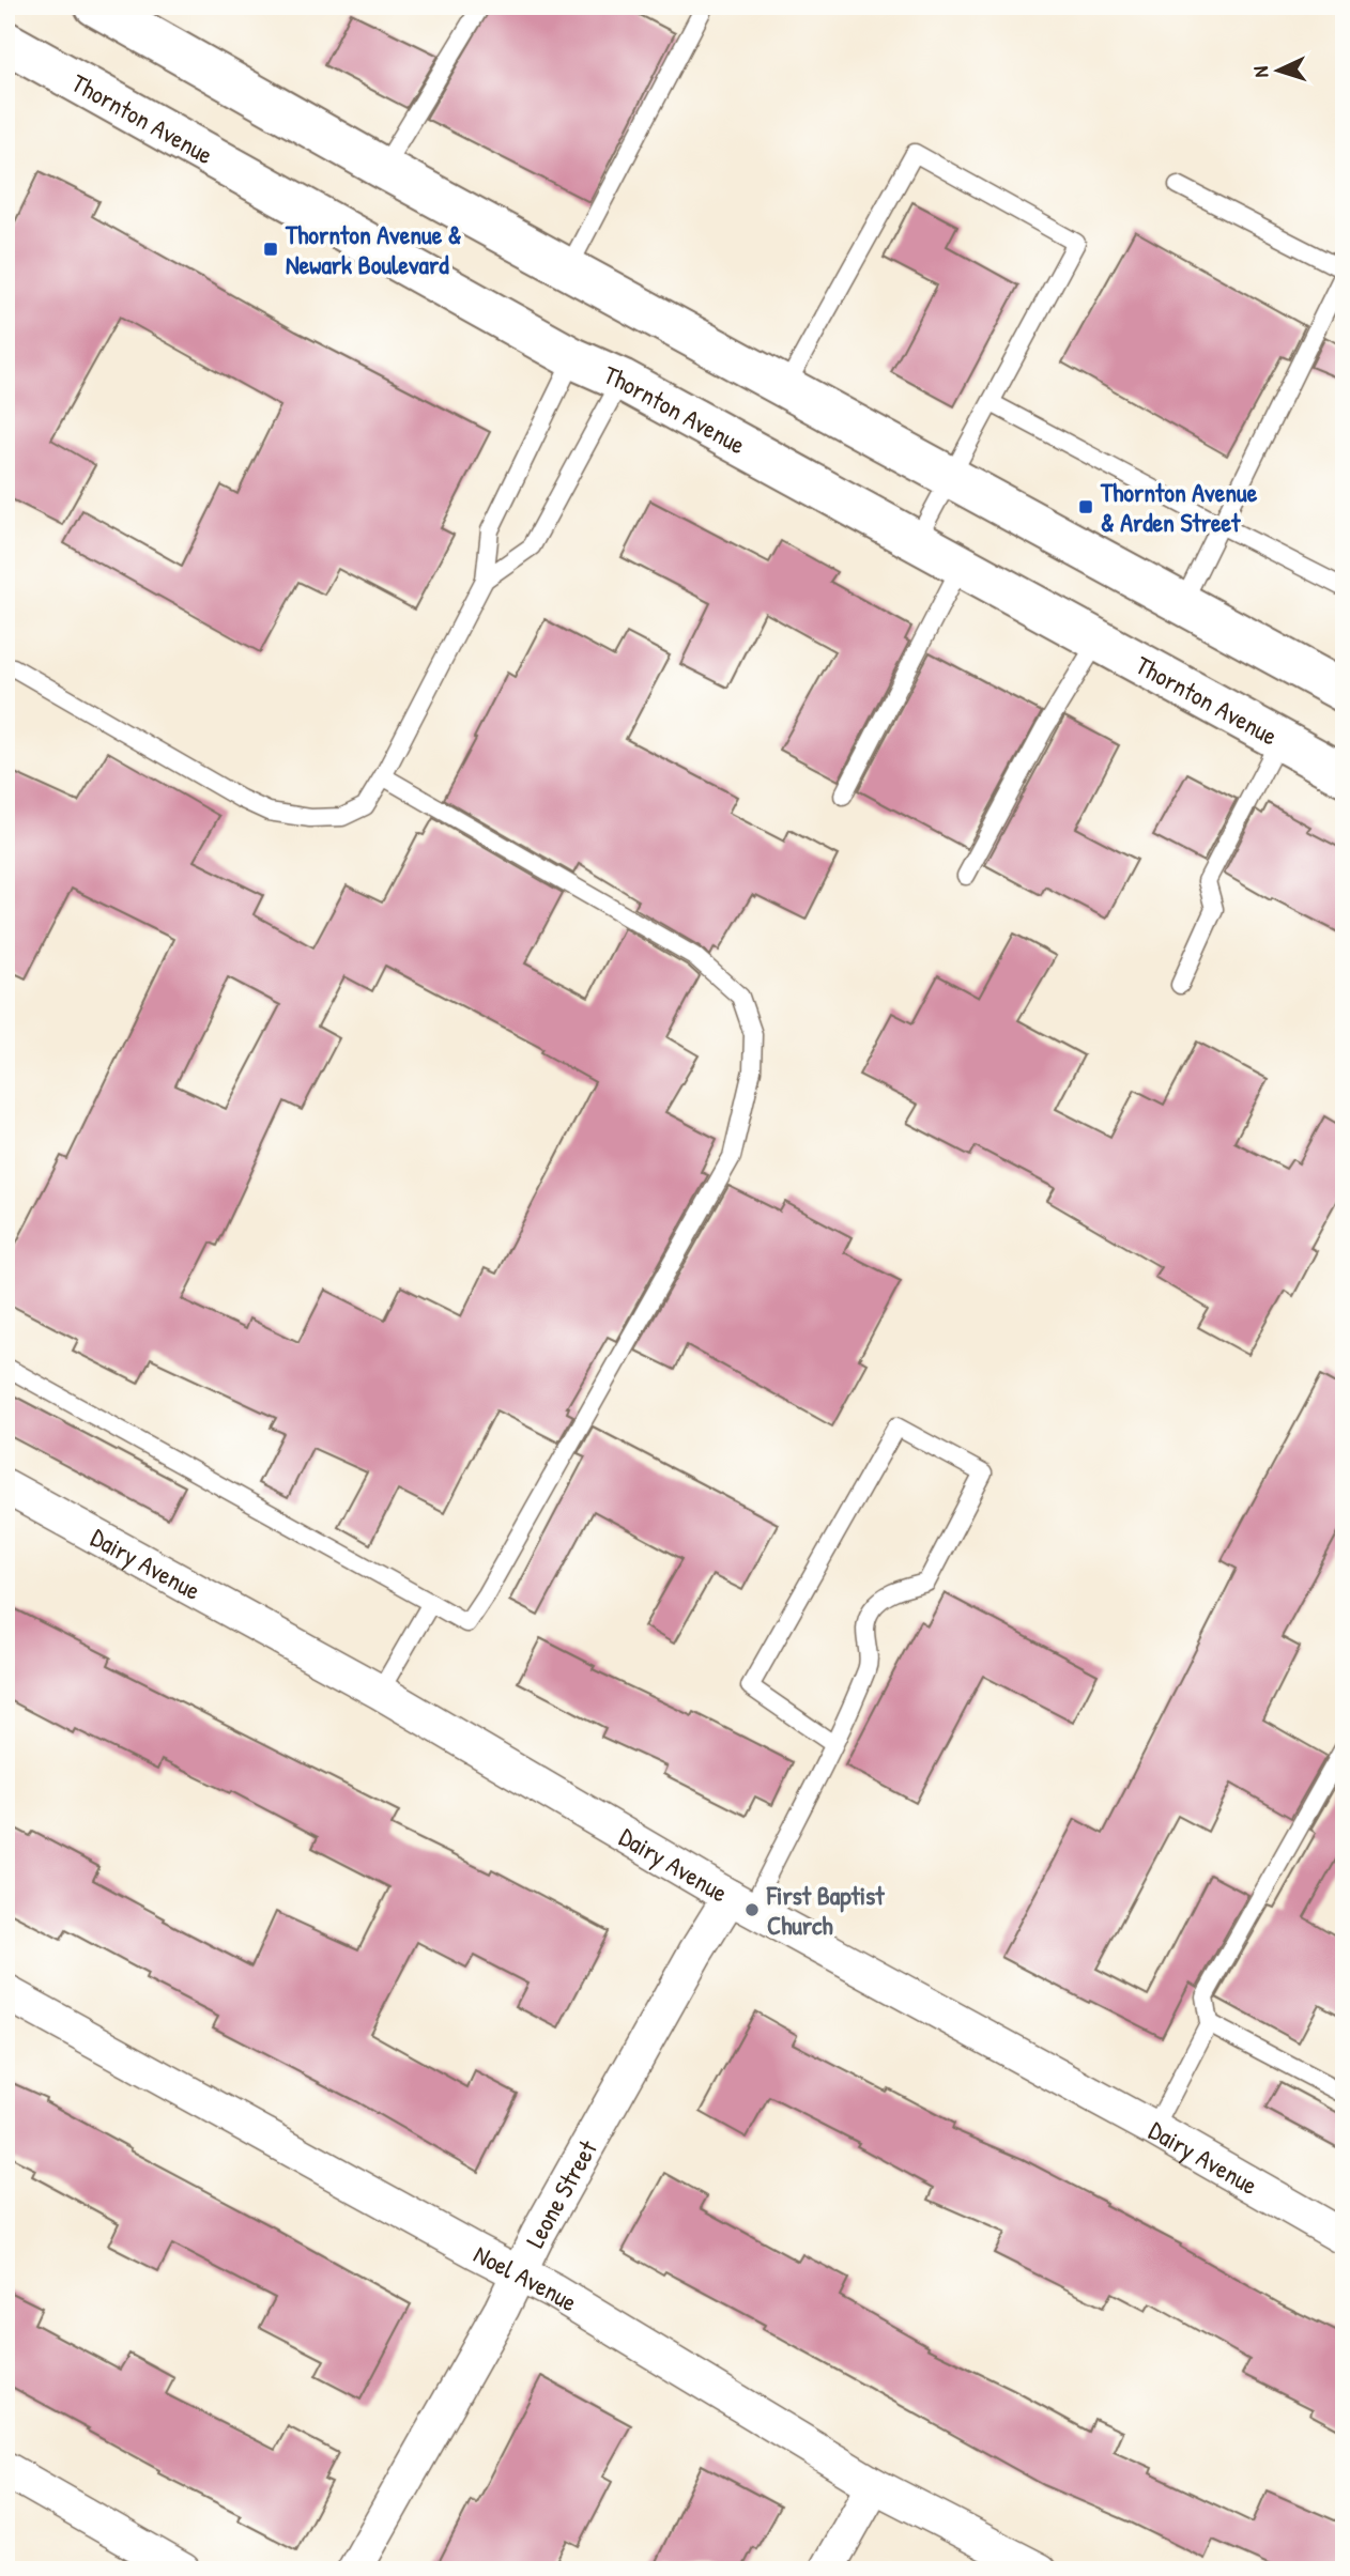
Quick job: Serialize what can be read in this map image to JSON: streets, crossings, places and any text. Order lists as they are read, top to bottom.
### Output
{
  "streets": {
    "main road": ["Thornton Avenue"],
    "street": ["Dairy Avenue", "Leone Street", "Noel Avenue"]
  },
  "crossings": [
    ["Dairy Avenue", "Leone Street"],
    ["Leone Street", "Noel Avenue"]
  ],
  "places": {
    "transit": ["Thornton Avenue & Newark Boulevard", "Thornton Avenue & Arden Street"],
    "other": ["First Baptist Church"]
  },
  "north": "left"
}
